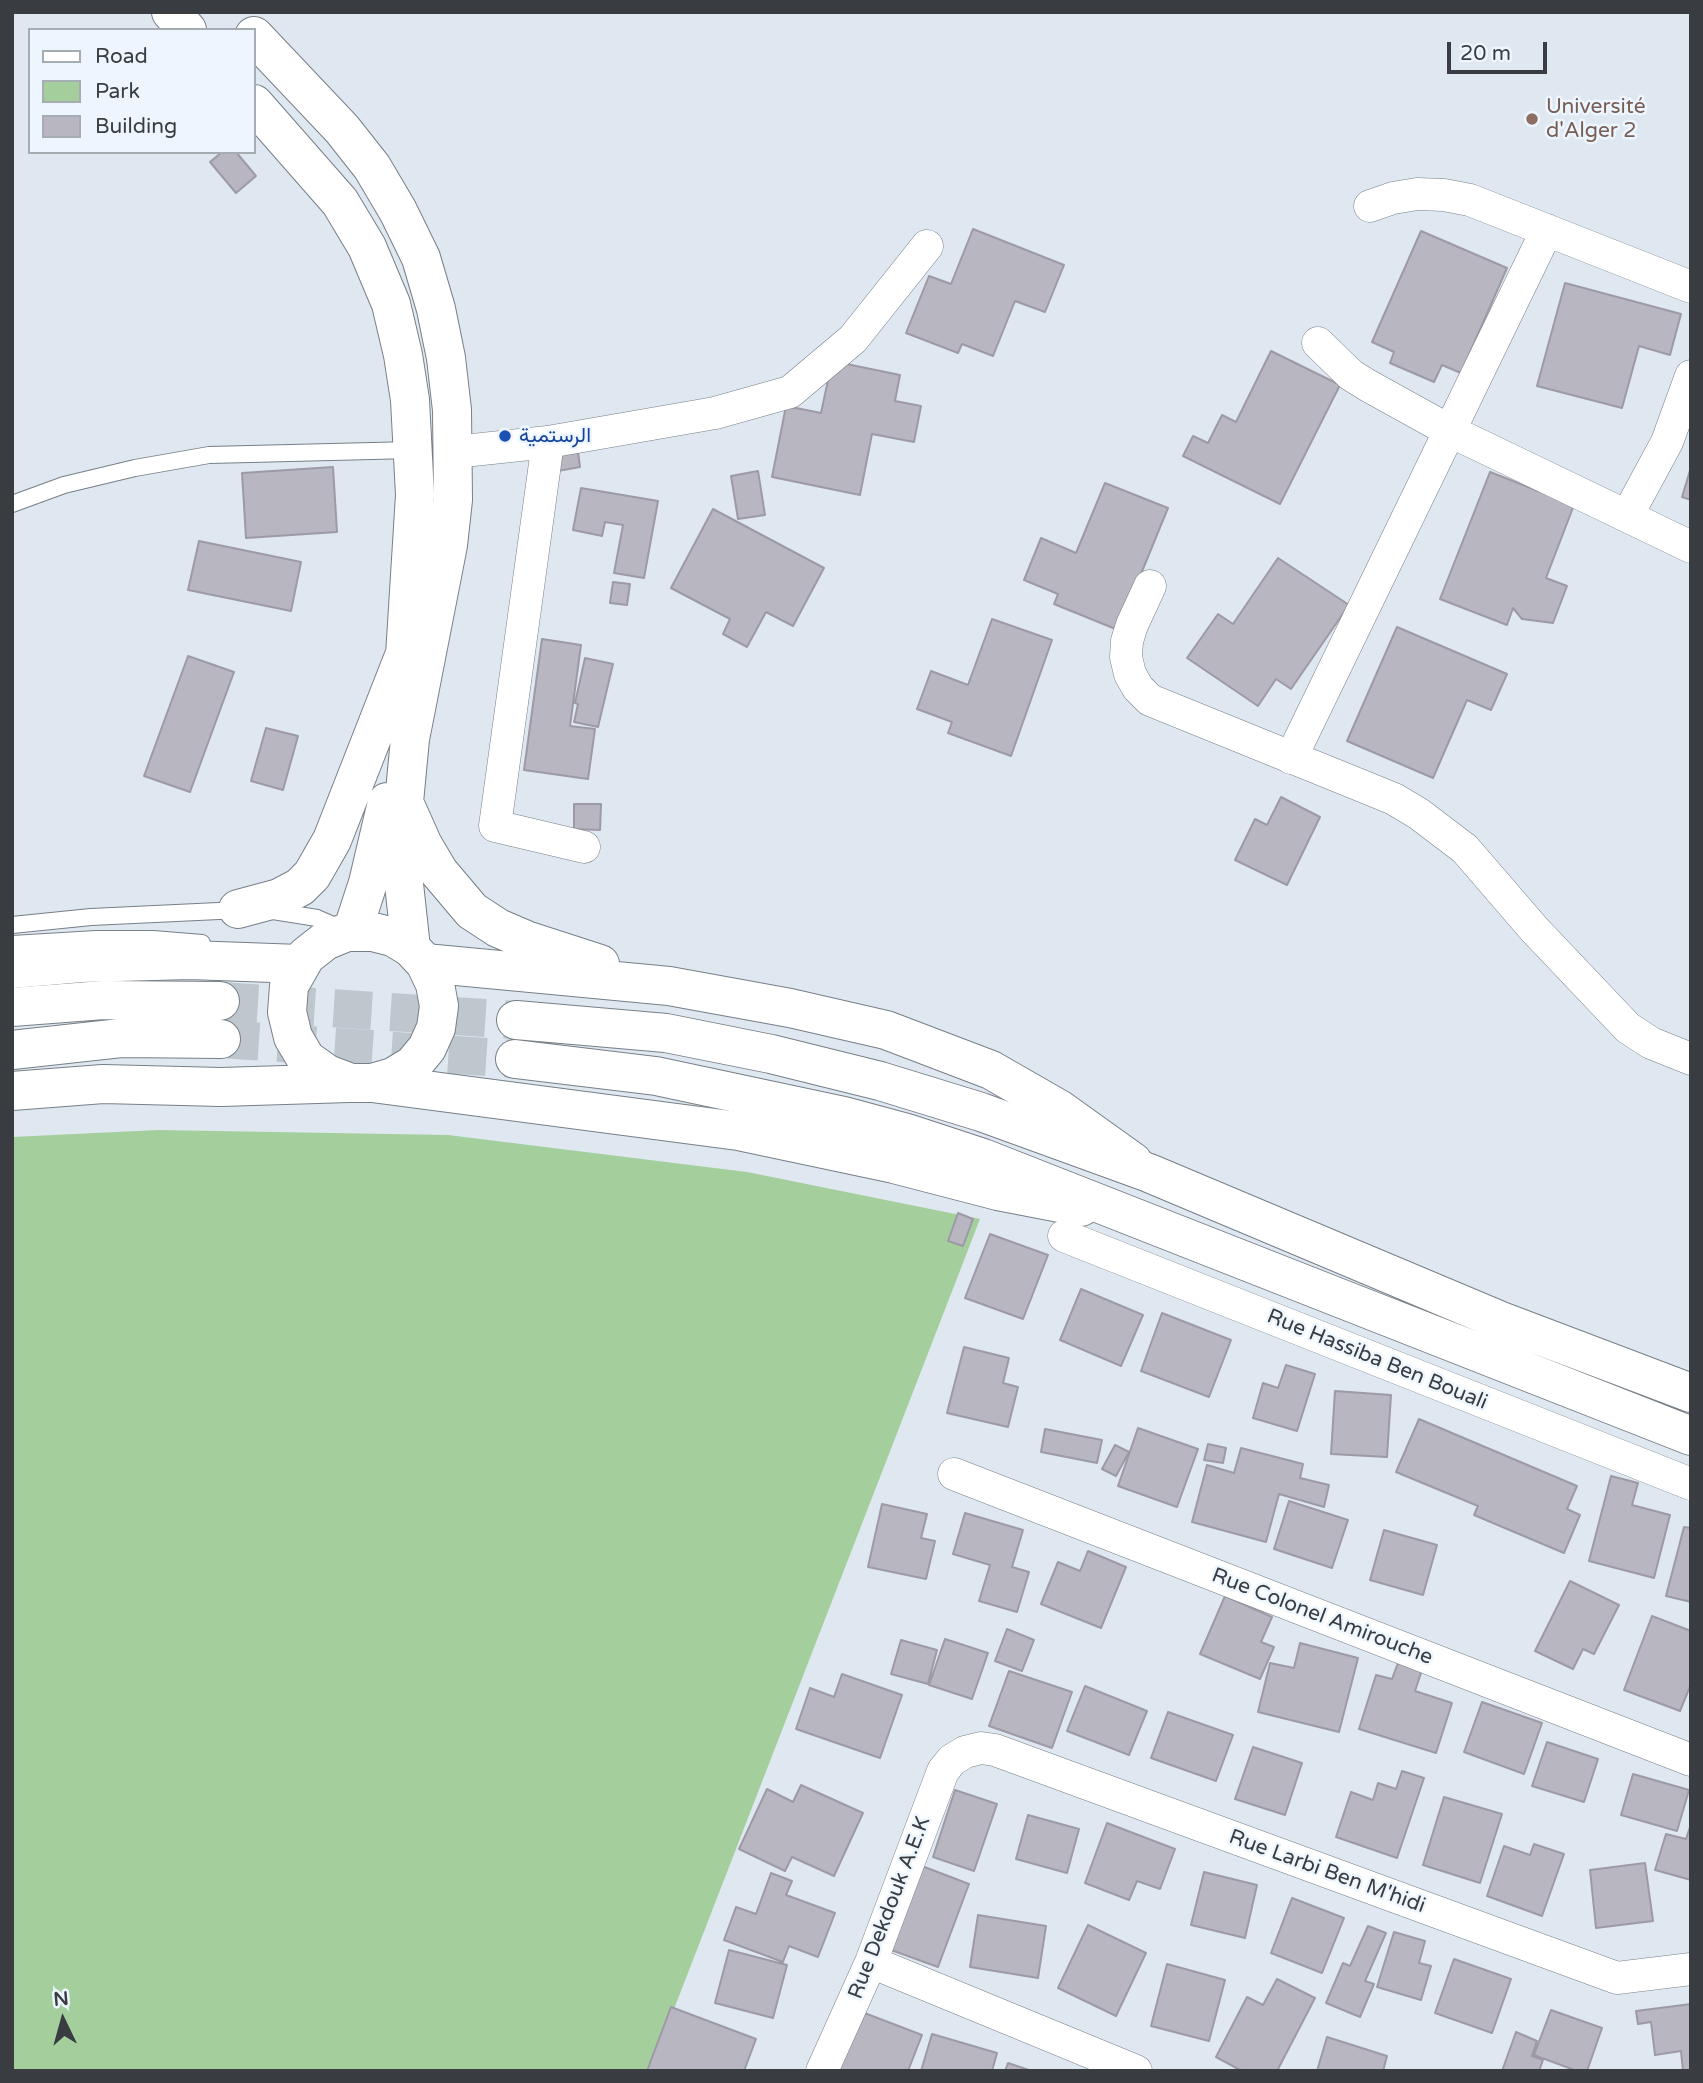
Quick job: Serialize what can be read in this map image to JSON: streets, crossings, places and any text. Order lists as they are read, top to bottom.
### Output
{
  "streets": {
    "street": [
      "Rue Hassiba Ben Bouali",
      "Rue Colonel Amirouche",
      "Rue Larbi Ben M'hidi",
      "Rue Dekdouk A.E.K"
    ]
  },
  "crossings": [
    ["Rue Larbi Ben M'hidi", "Rue Dekdouk A.E.K"]
  ],
  "places": ["Université d'Alger 2", "الرستمية"],
  "legend": ["Road", "Park", "Building"],
  "scale_bar": "20 m",
  "north": "top"
}
